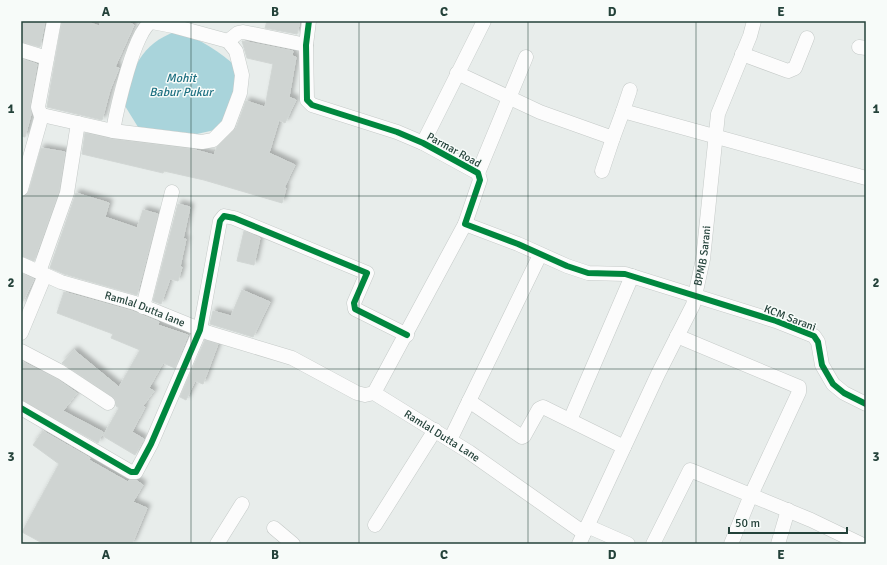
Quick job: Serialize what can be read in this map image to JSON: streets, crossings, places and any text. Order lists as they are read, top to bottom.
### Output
{
  "streets": {
    "street": [
      "Parmar Road",
      "BPMB Sarani",
      "Ramlal Dutta lane",
      "KCM Sarani",
      "Ramlal Dutta Lane"
    ]
  },
  "crossings": [
    ["Parmar Road", "Ramlal Dutta Lane"],
    ["BPMB Sarani", "KCM Sarani"],
    ["BPMB Sarani", "Ramlal Dutta Lane"],
    ["Ramlal Dutta lane", "Ramlal Dutta Lane"]
  ],
  "water": ["Mohit Babur Pukur"],
  "scale_bar": "50 m",
  "grid": {
    "columns": [
      "A",
      "B",
      "C",
      "D",
      "E"
    ],
    "rows": ["1", "2", "3"]
  }
}
